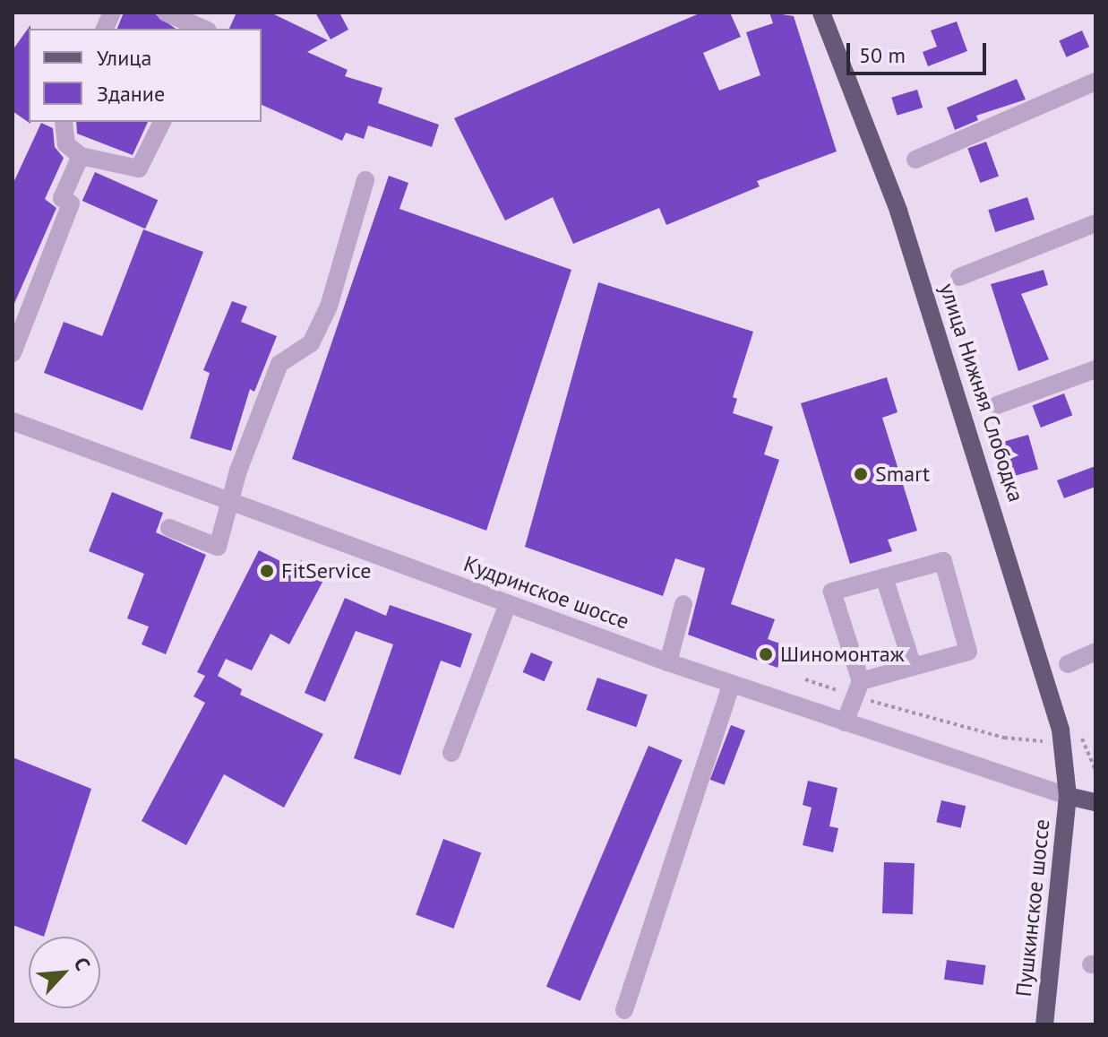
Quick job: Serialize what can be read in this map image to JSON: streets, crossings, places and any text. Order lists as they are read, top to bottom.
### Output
{
  "streets": {
    "main road": ["улица Нижняя Слободка", "Пушкинское шоссе"],
    "street": ["Кудринское шоссе"]
  },
  "crossings": [
    ["улица Нижняя Слободка", "Кудринское шоссе"],
    ["улица Нижняя Слободка", "Пушкинское шоссе"],
    ["Кудринское шоссе", "Пушкинское шоссе"]
  ],
  "places": ["Smart", "FitService", "Шиномонтаж"],
  "legend": ["Улица", "Здание"],
  "scale_bar": "50 m",
  "north": "top right"
}
